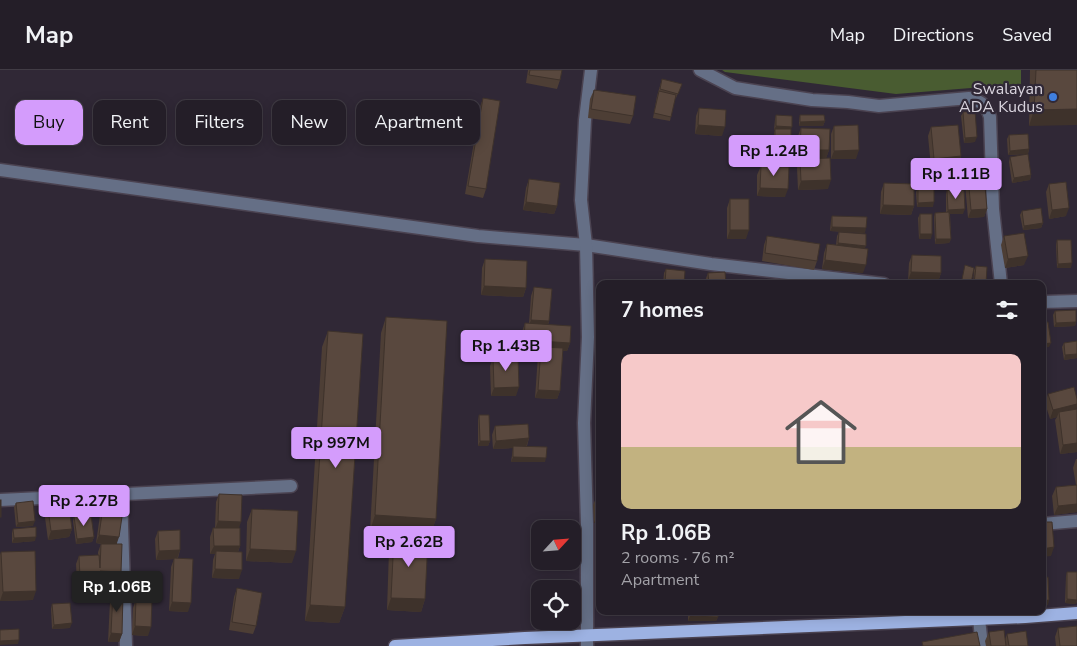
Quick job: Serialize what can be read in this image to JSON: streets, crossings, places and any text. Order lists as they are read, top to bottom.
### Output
{
  "places": ["Swalayan ADA Kudus"],
  "north": "top right",
  "page": {
    "header": "Map",
    "nav": ["Map", "Directions", "Saved"],
    "chip": [
      "Buy",
      "Rent",
      "Filters",
      "New",
      "Apartment"
    ],
    "price": [
      "Rp 1.24B",
      "Rp 1.11B",
      "Rp 1.43B",
      "Rp 997M",
      "Rp 2.27B",
      "Rp 2.62B",
      "Rp 1.06B"
    ],
    "heading": "7 homes",
    "list": [
      {
        "name": "Rp 1.06B",
        "note": "2 rooms · 76 m² · Apartment"
      }
    ]
  }
}
